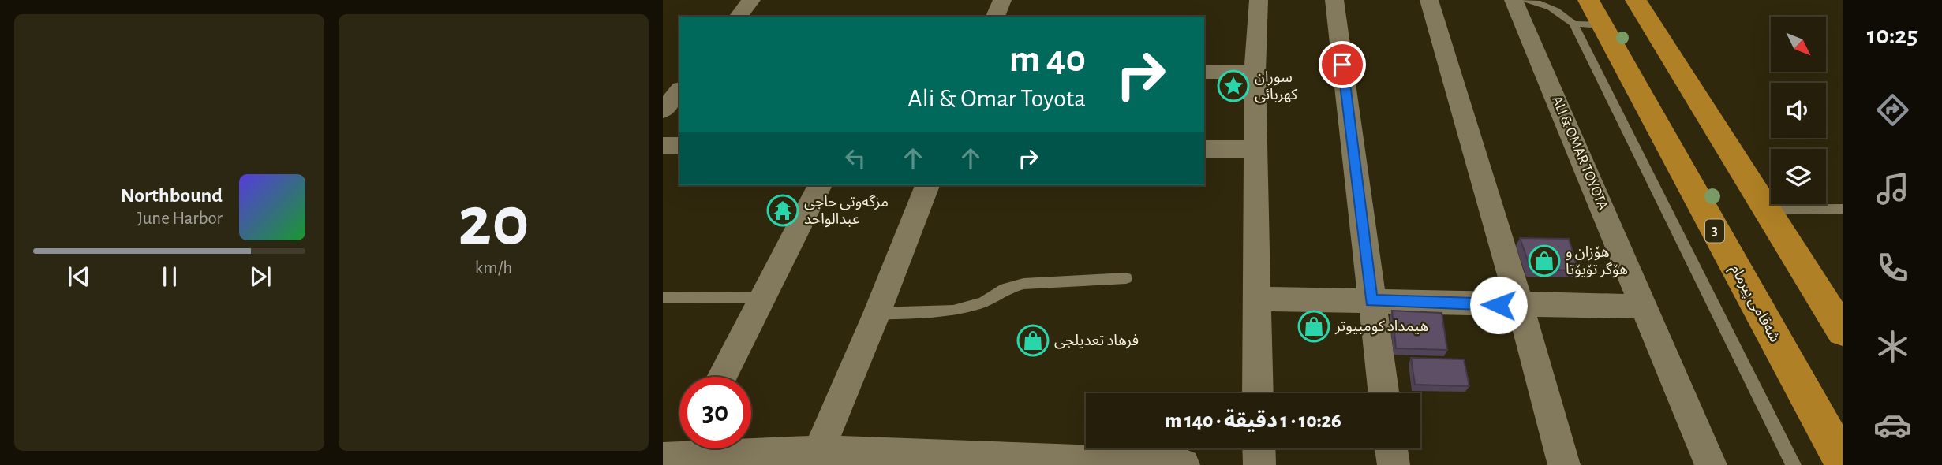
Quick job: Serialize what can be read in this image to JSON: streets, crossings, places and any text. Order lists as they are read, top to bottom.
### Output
{
  "streets": {
    "highway": ["3", "شەقامی پیرمام"],
    "street": ["ALI & OMAR TOYOTA"]
  },
  "places": {
    "place": ["سوران کهربائی"],
    "temple": ["مزگەوتی حاجی عبدالواحد"],
    "shop": ["هۆزان و هۆگر تۆیۆتا", "هيمداد كومبيوتر", "فرهاد تعدیلجی"]
  },
  "north": "bottom right",
  "page": {
    "tabs": "10:25",
    "tile": ["20", "km/h"],
    "turn": ["40 m", "Ali & Omar Toyota"],
    "song": ["Northbound", "June Harbor"],
    "limit": "30",
    "trip": "10:26 · 1 دقيقة · 140 m"
  }
}
